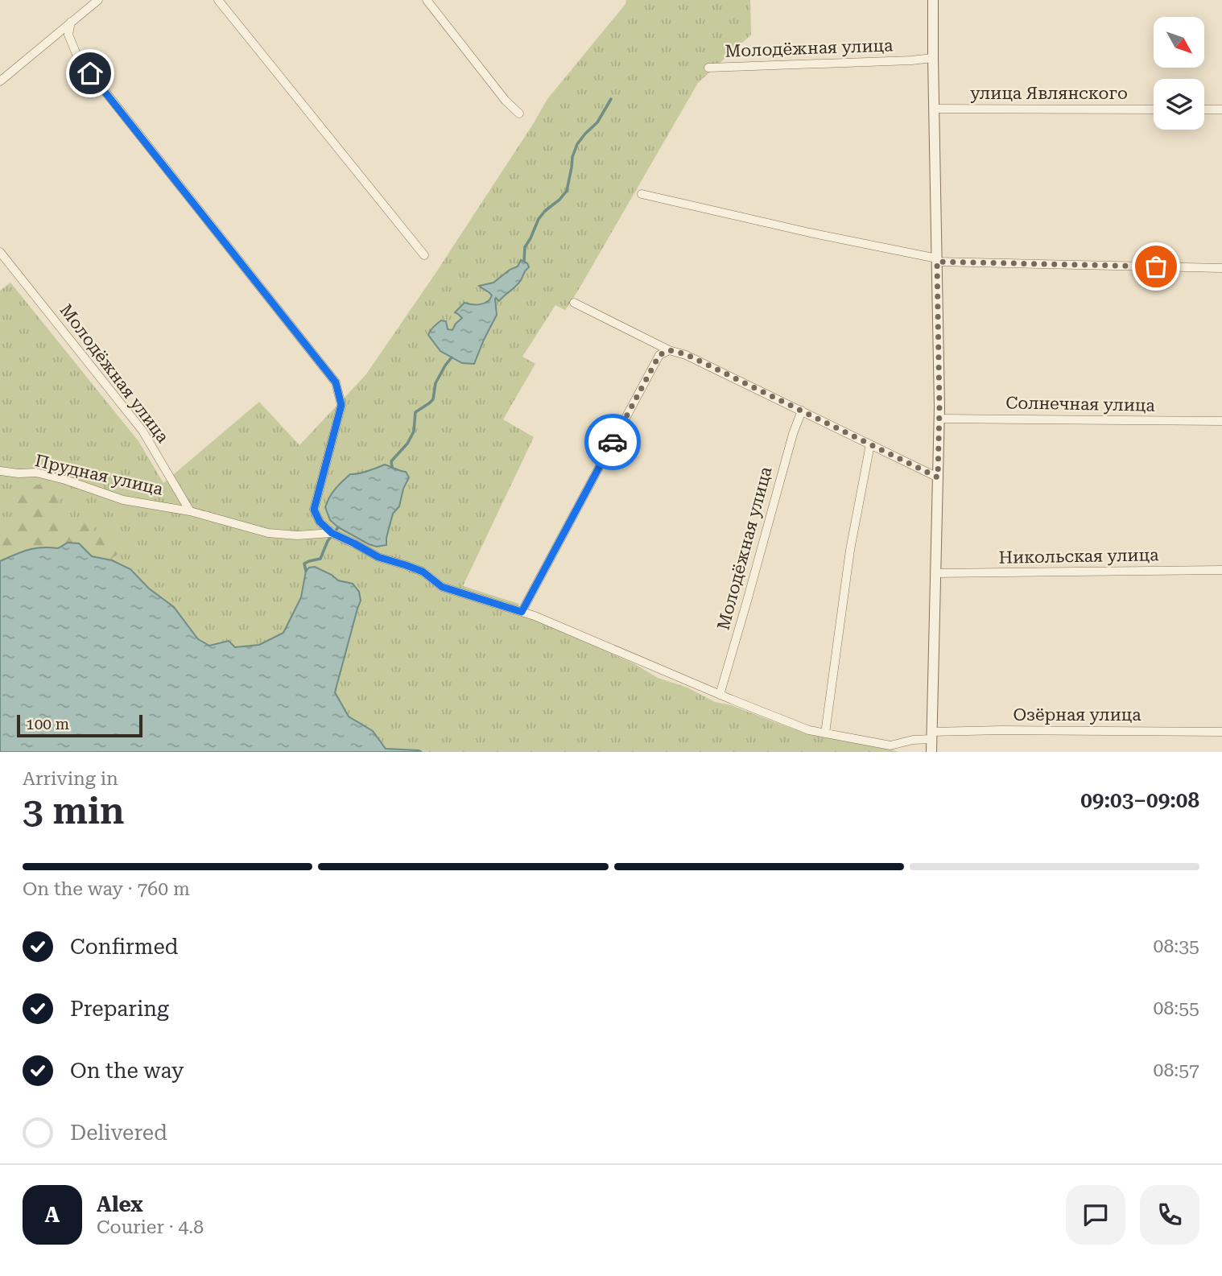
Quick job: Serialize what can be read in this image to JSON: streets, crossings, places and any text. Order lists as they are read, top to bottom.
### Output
{
  "streets": {
    "street": [
      "Молодёжная улица",
      "улица Являнского",
      "Солнечная улица",
      "Прудная улица",
      "Никольская улица",
      "Озёрная улица"
    ]
  },
  "crossings": [
    ["Молодёжная улица", "Прудная улица"]
  ],
  "scale_bar": "100 m",
  "north": "bottom right",
  "page": {
    "scale": "100 m",
    "heading": ["3 min", "Arriving in", "09:03–09:08"],
    "panel": ["Alex", "Courier · 4.8"],
    "bar": "On the way · 760 m",
    "list": [
      ["Confirmed", "08:35"],
      ["Preparing", "08:55"],
      ["On the way", "08:57"],
      "Delivered"
    ],
    "round": "A"
  }
}
